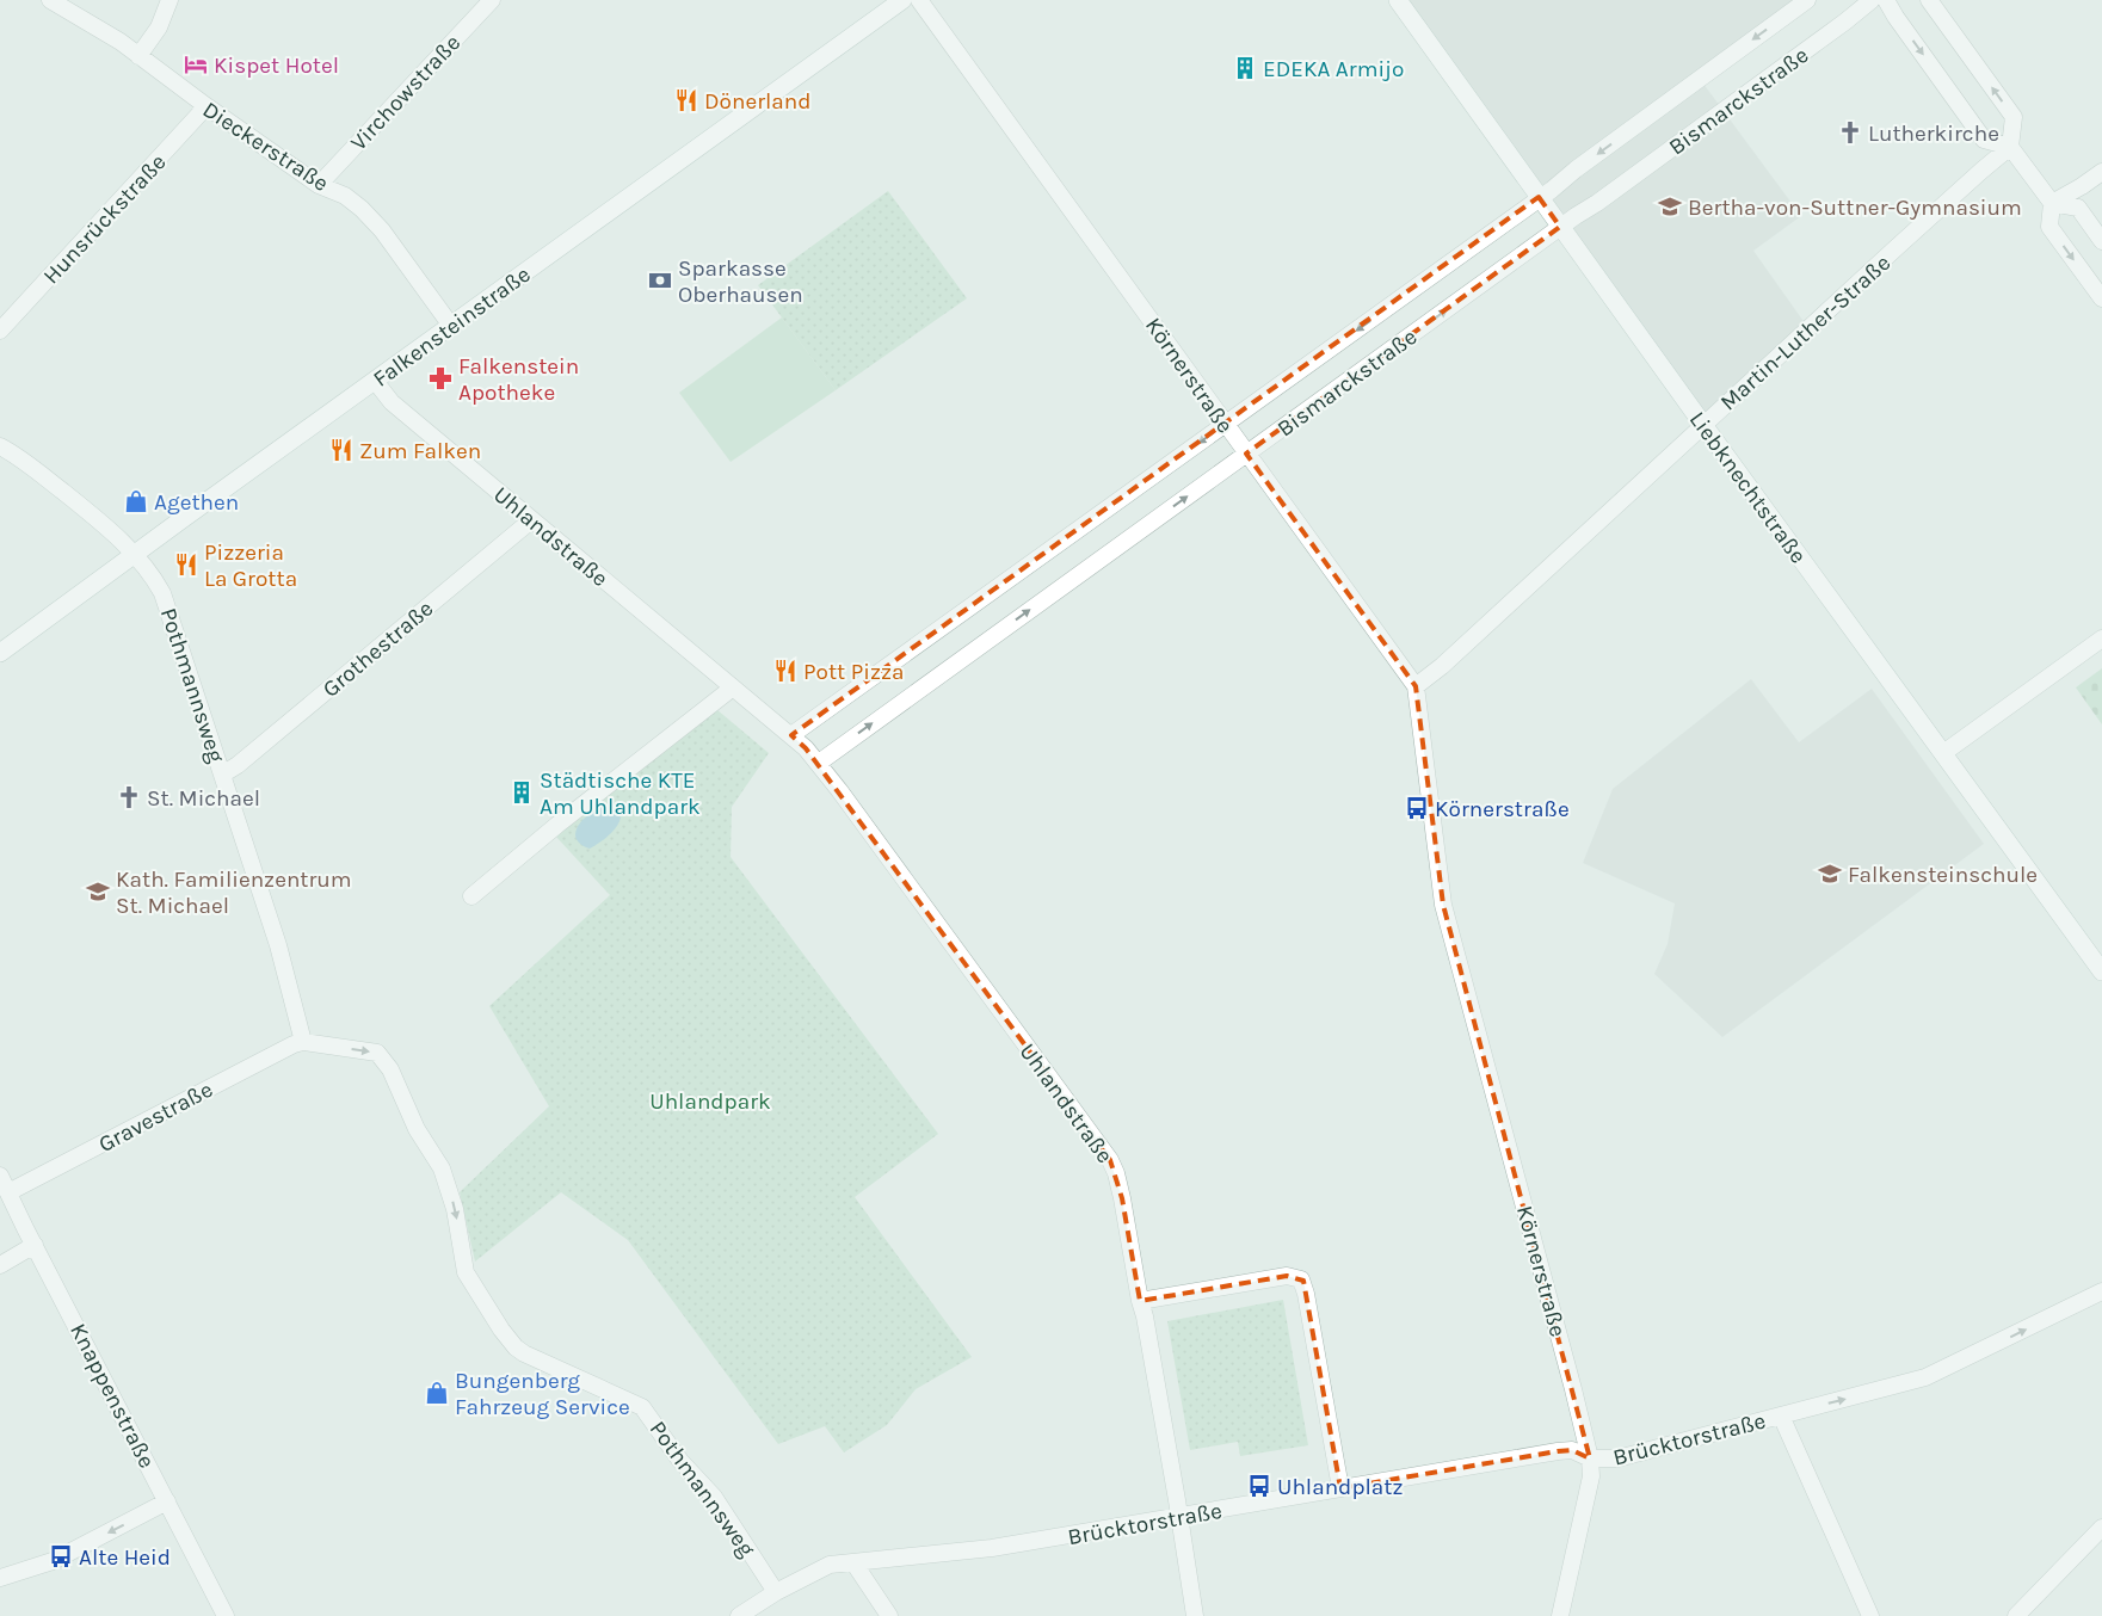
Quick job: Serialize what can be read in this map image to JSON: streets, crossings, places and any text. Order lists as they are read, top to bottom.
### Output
{
  "streets": {
    "street": [
      "Virchowstraße",
      "Bismarckstraße",
      "Dieckerstraße",
      "Hunsrückstraße",
      "Falkensteinstraße",
      "Martin-Luther-Straße",
      "Körnerstraße",
      "Liebknechtstraße",
      "Uhlandstraße",
      "Grothestraße",
      "Pothmannsweg",
      "Gravestraße",
      "Knappenstraße",
      "Brücktorstraße"
    ]
  },
  "crossings": [
    ["Virchowstraße", "Dieckerstraße"],
    ["Bismarckstraße", "Körnerstraße"],
    ["Bismarckstraße", "Liebknechtstraße"],
    ["Bismarckstraße", "Uhlandstraße"],
    ["Dieckerstraße", "Hunsrückstraße"],
    ["Dieckerstraße", "Falkensteinstraße"],
    ["Falkensteinstraße", "Uhlandstraße"],
    ["Falkensteinstraße", "Pothmannsweg"],
    ["Martin-Luther-Straße", "Körnerstraße"],
    ["Martin-Luther-Straße", "Liebknechtstraße"],
    ["Körnerstraße", "Brücktorstraße"],
    ["Uhlandstraße", "Grothestraße"],
    ["Uhlandstraße", "Brücktorstraße"],
    ["Grothestraße", "Pothmannsweg"],
    ["Pothmannsweg", "Gravestraße"],
    ["Pothmannsweg", "Brücktorstraße"],
    ["Gravestraße", "Knappenstraße"]
  ],
  "one_way": ["Pothmannsweg"],
  "parks": ["Uhlandpark"],
  "places": {
    "hotel": ["Kispet Hotel"],
    "building": ["EDEKA Armijo", "Städtische KTE Am Uhlandpark"],
    "restaurant": [
      "Dönerland",
      "Zum Falken",
      "Pizzeria La Grotta",
      "Pott Pizza"
    ],
    "church": ["Lutherkirche", "St. Michael"],
    "school or university": ["Bertha-von-Suttner-Gymnasium", "Falkensteinschule", "Kath. Familienzentrum St. Michael"],
    "bank": ["Sparkasse Oberhausen"],
    "pharmacy": ["Falkenstein Apotheke"],
    "shop": ["Agethen", "Bungenberg Fahrzeug Service"],
    "bus stop": ["Körnerstraße", "Uhlandplatz", "Alte Heid"]
  }
}
